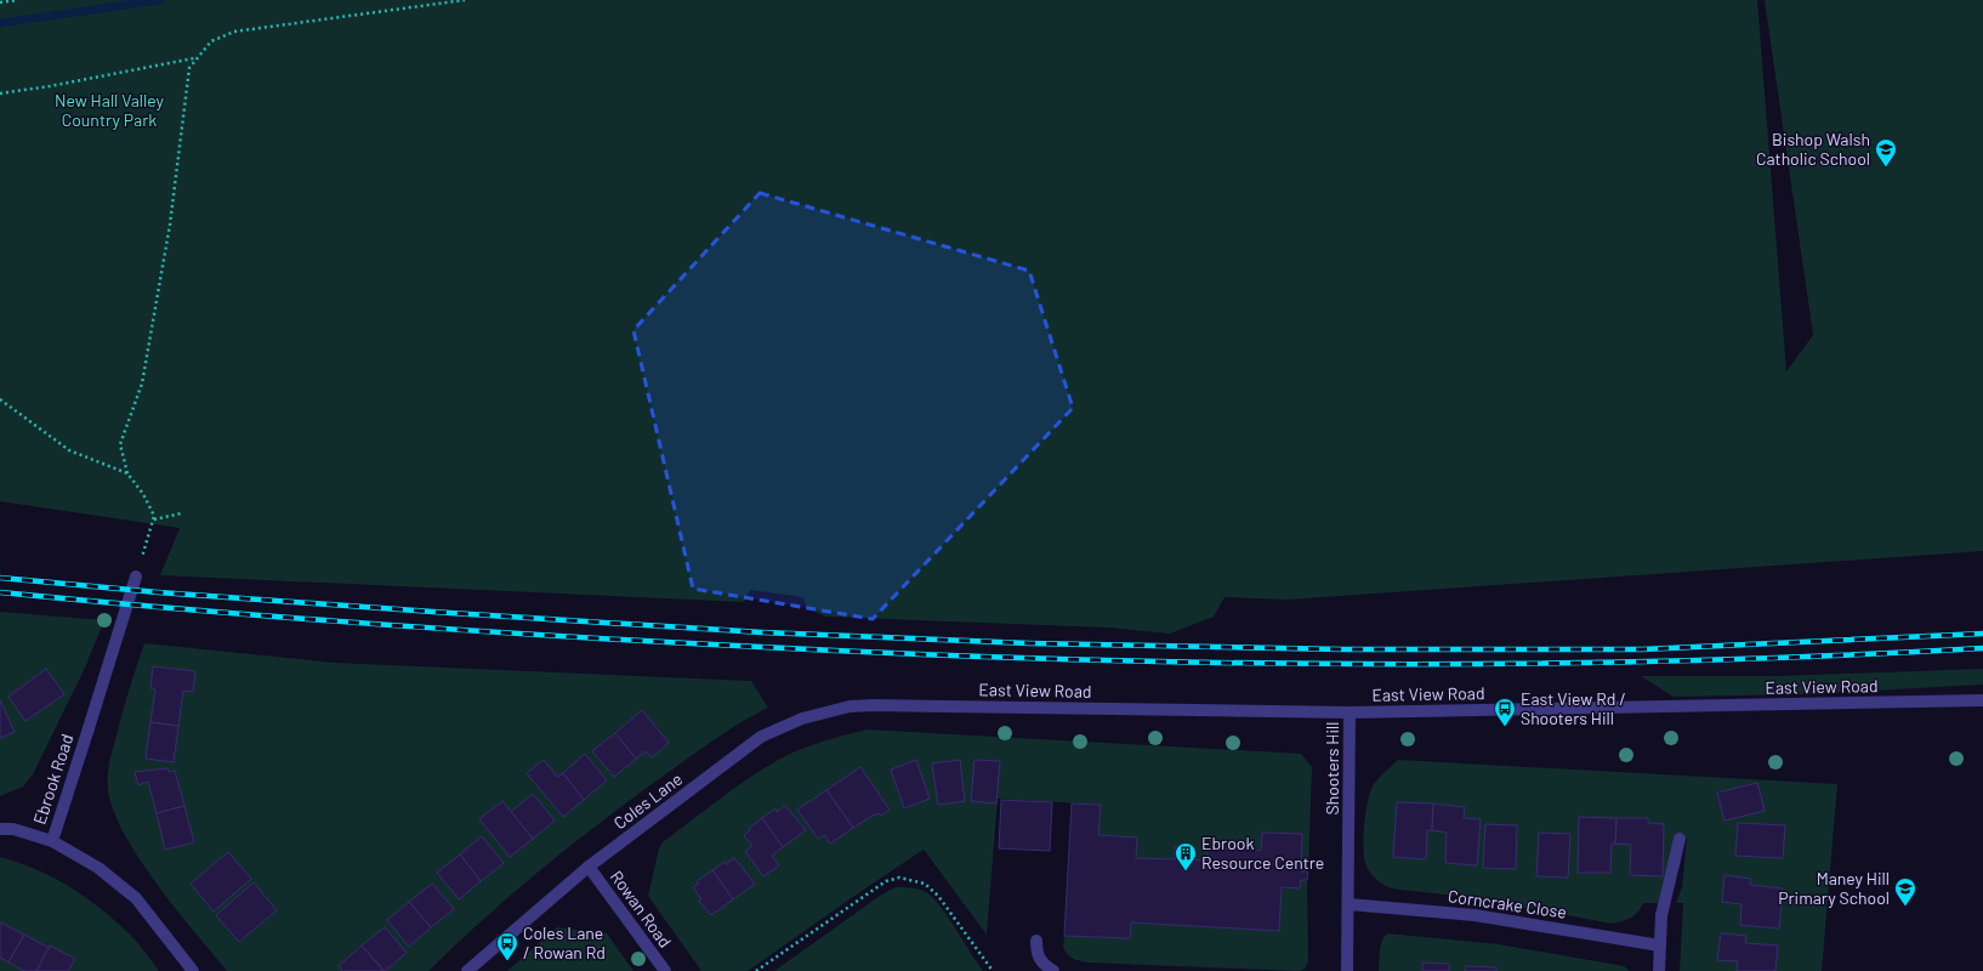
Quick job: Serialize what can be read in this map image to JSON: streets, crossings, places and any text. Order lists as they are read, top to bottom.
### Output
{
  "streets": {
    "street": [
      "East View Road",
      "Shooters Hill",
      "Ebrook Road",
      "Coles Lane",
      "Corncrake Close",
      "Rowan Road"
    ]
  },
  "crossings": [
    ["East View Road", "Shooters Hill"],
    ["East View Road", "Coles Lane"],
    ["Shooters Hill", "Corncrake Close"],
    ["Coles Lane", "Rowan Road"]
  ],
  "parks": ["New Hall Valley Country Park"],
  "places": {
    "school or university": ["Bishop Walsh Catholic School", "Maney Hill Primary School"],
    "bus stop": ["East View Rd / Shooters Hill", "Coles Lane / Rowan Rd"],
    "building": ["Ebrook Resource Centre"]
  }
}
